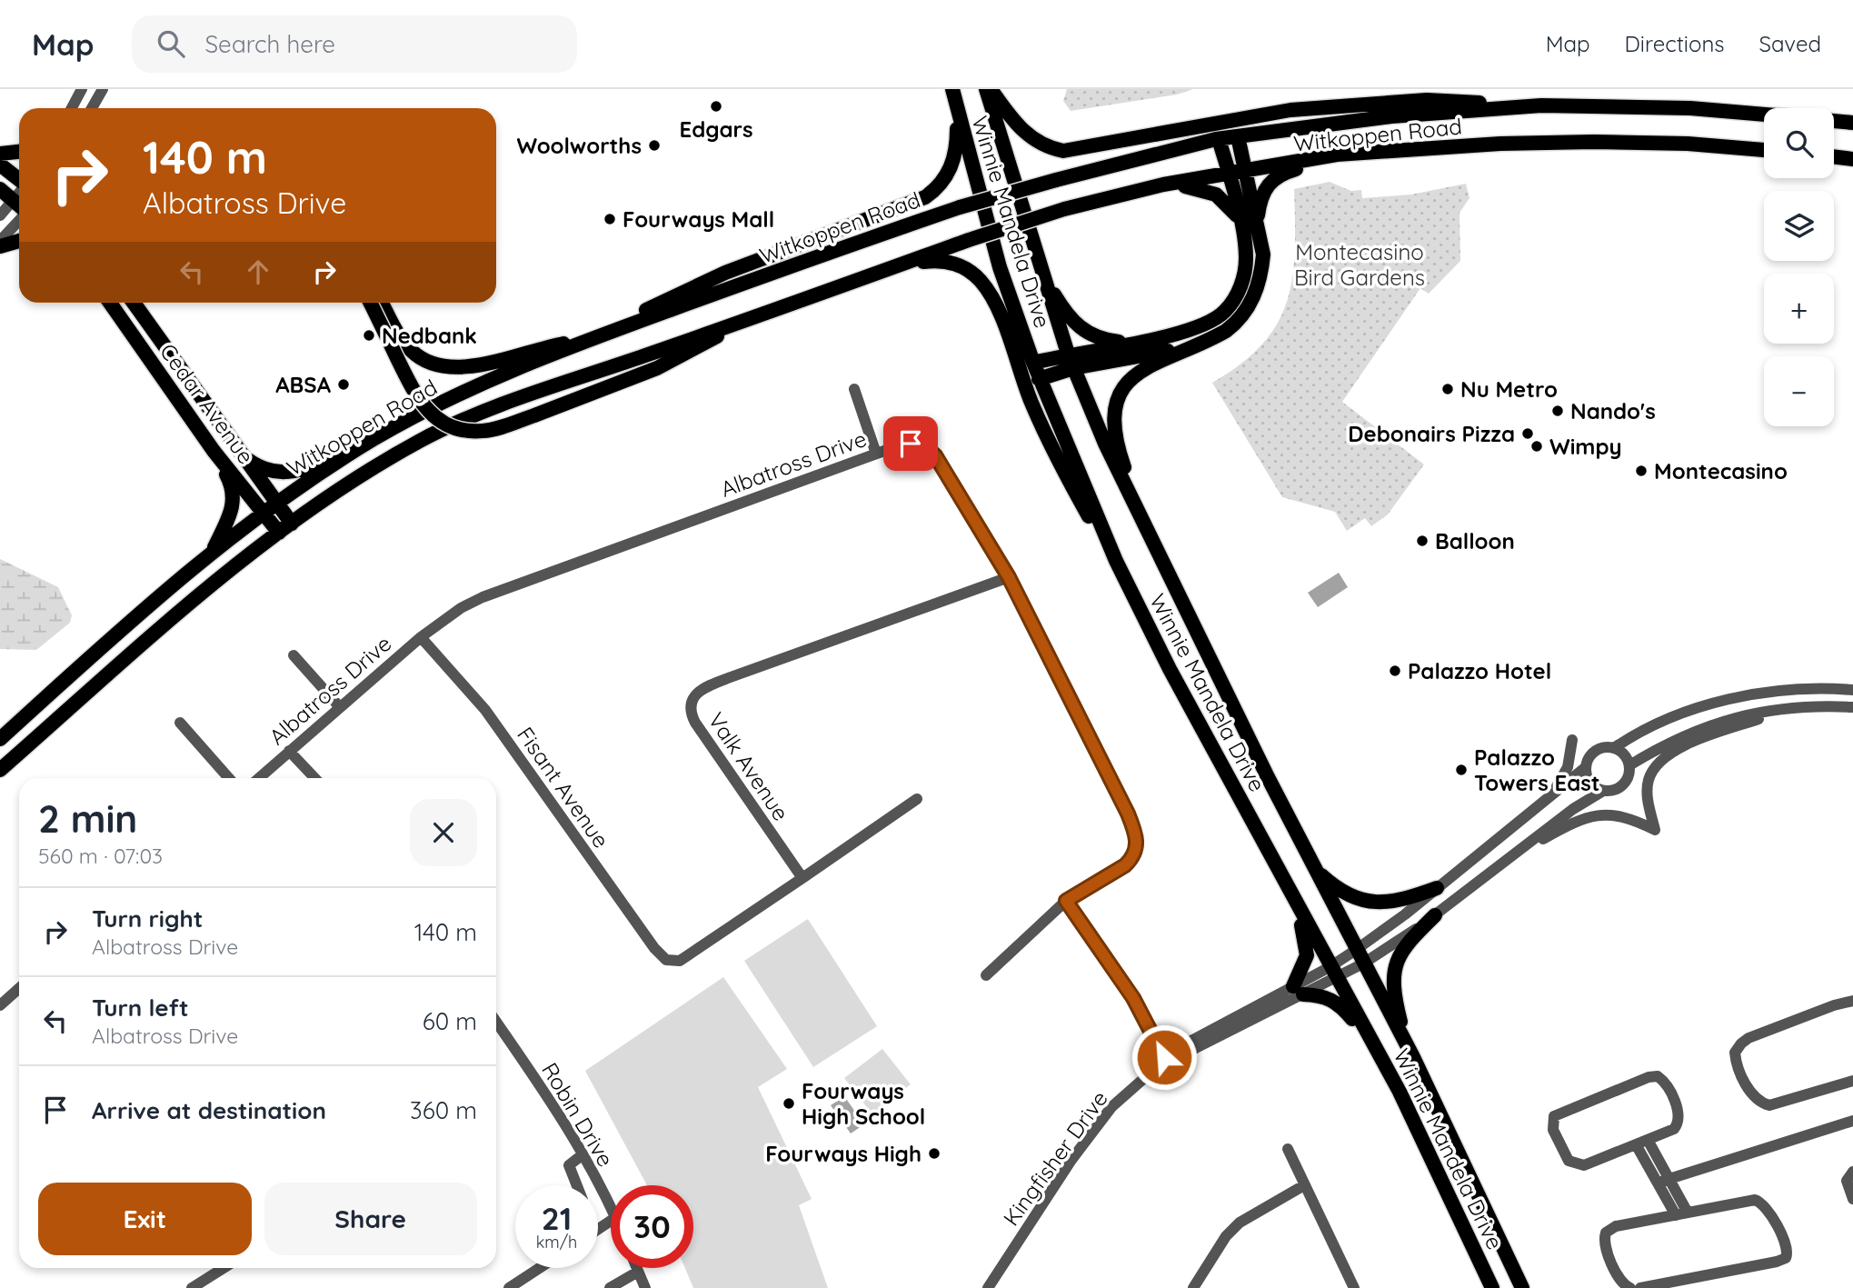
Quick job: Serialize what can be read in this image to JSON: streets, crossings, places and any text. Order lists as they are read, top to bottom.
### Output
{
  "streets": {
    "main road": ["Witkoppen Road", "Winnie Mandela Drive", "Cedar Avenue"],
    "street": [
      "Albatross Drive",
      "Valk Avenue",
      "Fisant Avenue",
      "Robin Drive",
      "Kingfisher Drive"
    ]
  },
  "crossings": [
    ["Witkoppen Road", "Cedar Avenue"],
    ["Winnie Mandela Drive", "Kingfisher Drive"],
    ["Albatross Drive", "Valk Avenue"],
    ["Albatross Drive", "Fisant Avenue"],
    ["Valk Avenue", "Fisant Avenue"]
  ],
  "parks": ["Montecasino Bird Gardens"],
  "places": [
    "Edgars",
    "Woolworths",
    "Fourways Mall",
    "Nedbank",
    "ABSA",
    "Nu Metro",
    "Nando's",
    "Debonairs Pizza",
    "Wimpy",
    "Montecasino",
    "Balloon",
    "Palazzo Hotel",
    "Palazzo Towers East",
    "Fourways High School",
    "Fourways High"
  ],
  "page": {
    "header": "Map",
    "search": "Search here",
    "nav": ["Map", "Directions", "Saved"],
    "map_buttons": ["+", "−"],
    "turn": ["140 m", "Albatross Drive"],
    "heading": ["2 min", "560 m · 07:03"],
    "list": [
      {
        "name": "Turn right",
        "note": "Albatross Drive",
        "value": "140 m"
      },
      {
        "name": "Turn left",
        "note": "Albatross Drive",
        "value": "60 m"
      },
      {
        "name": "Arrive at destination",
        "value": "360 m"
      }
    ],
    "buttons": ["Exit", "Share"],
    "speed": "21 km/h",
    "limit": "30"
  }
}
